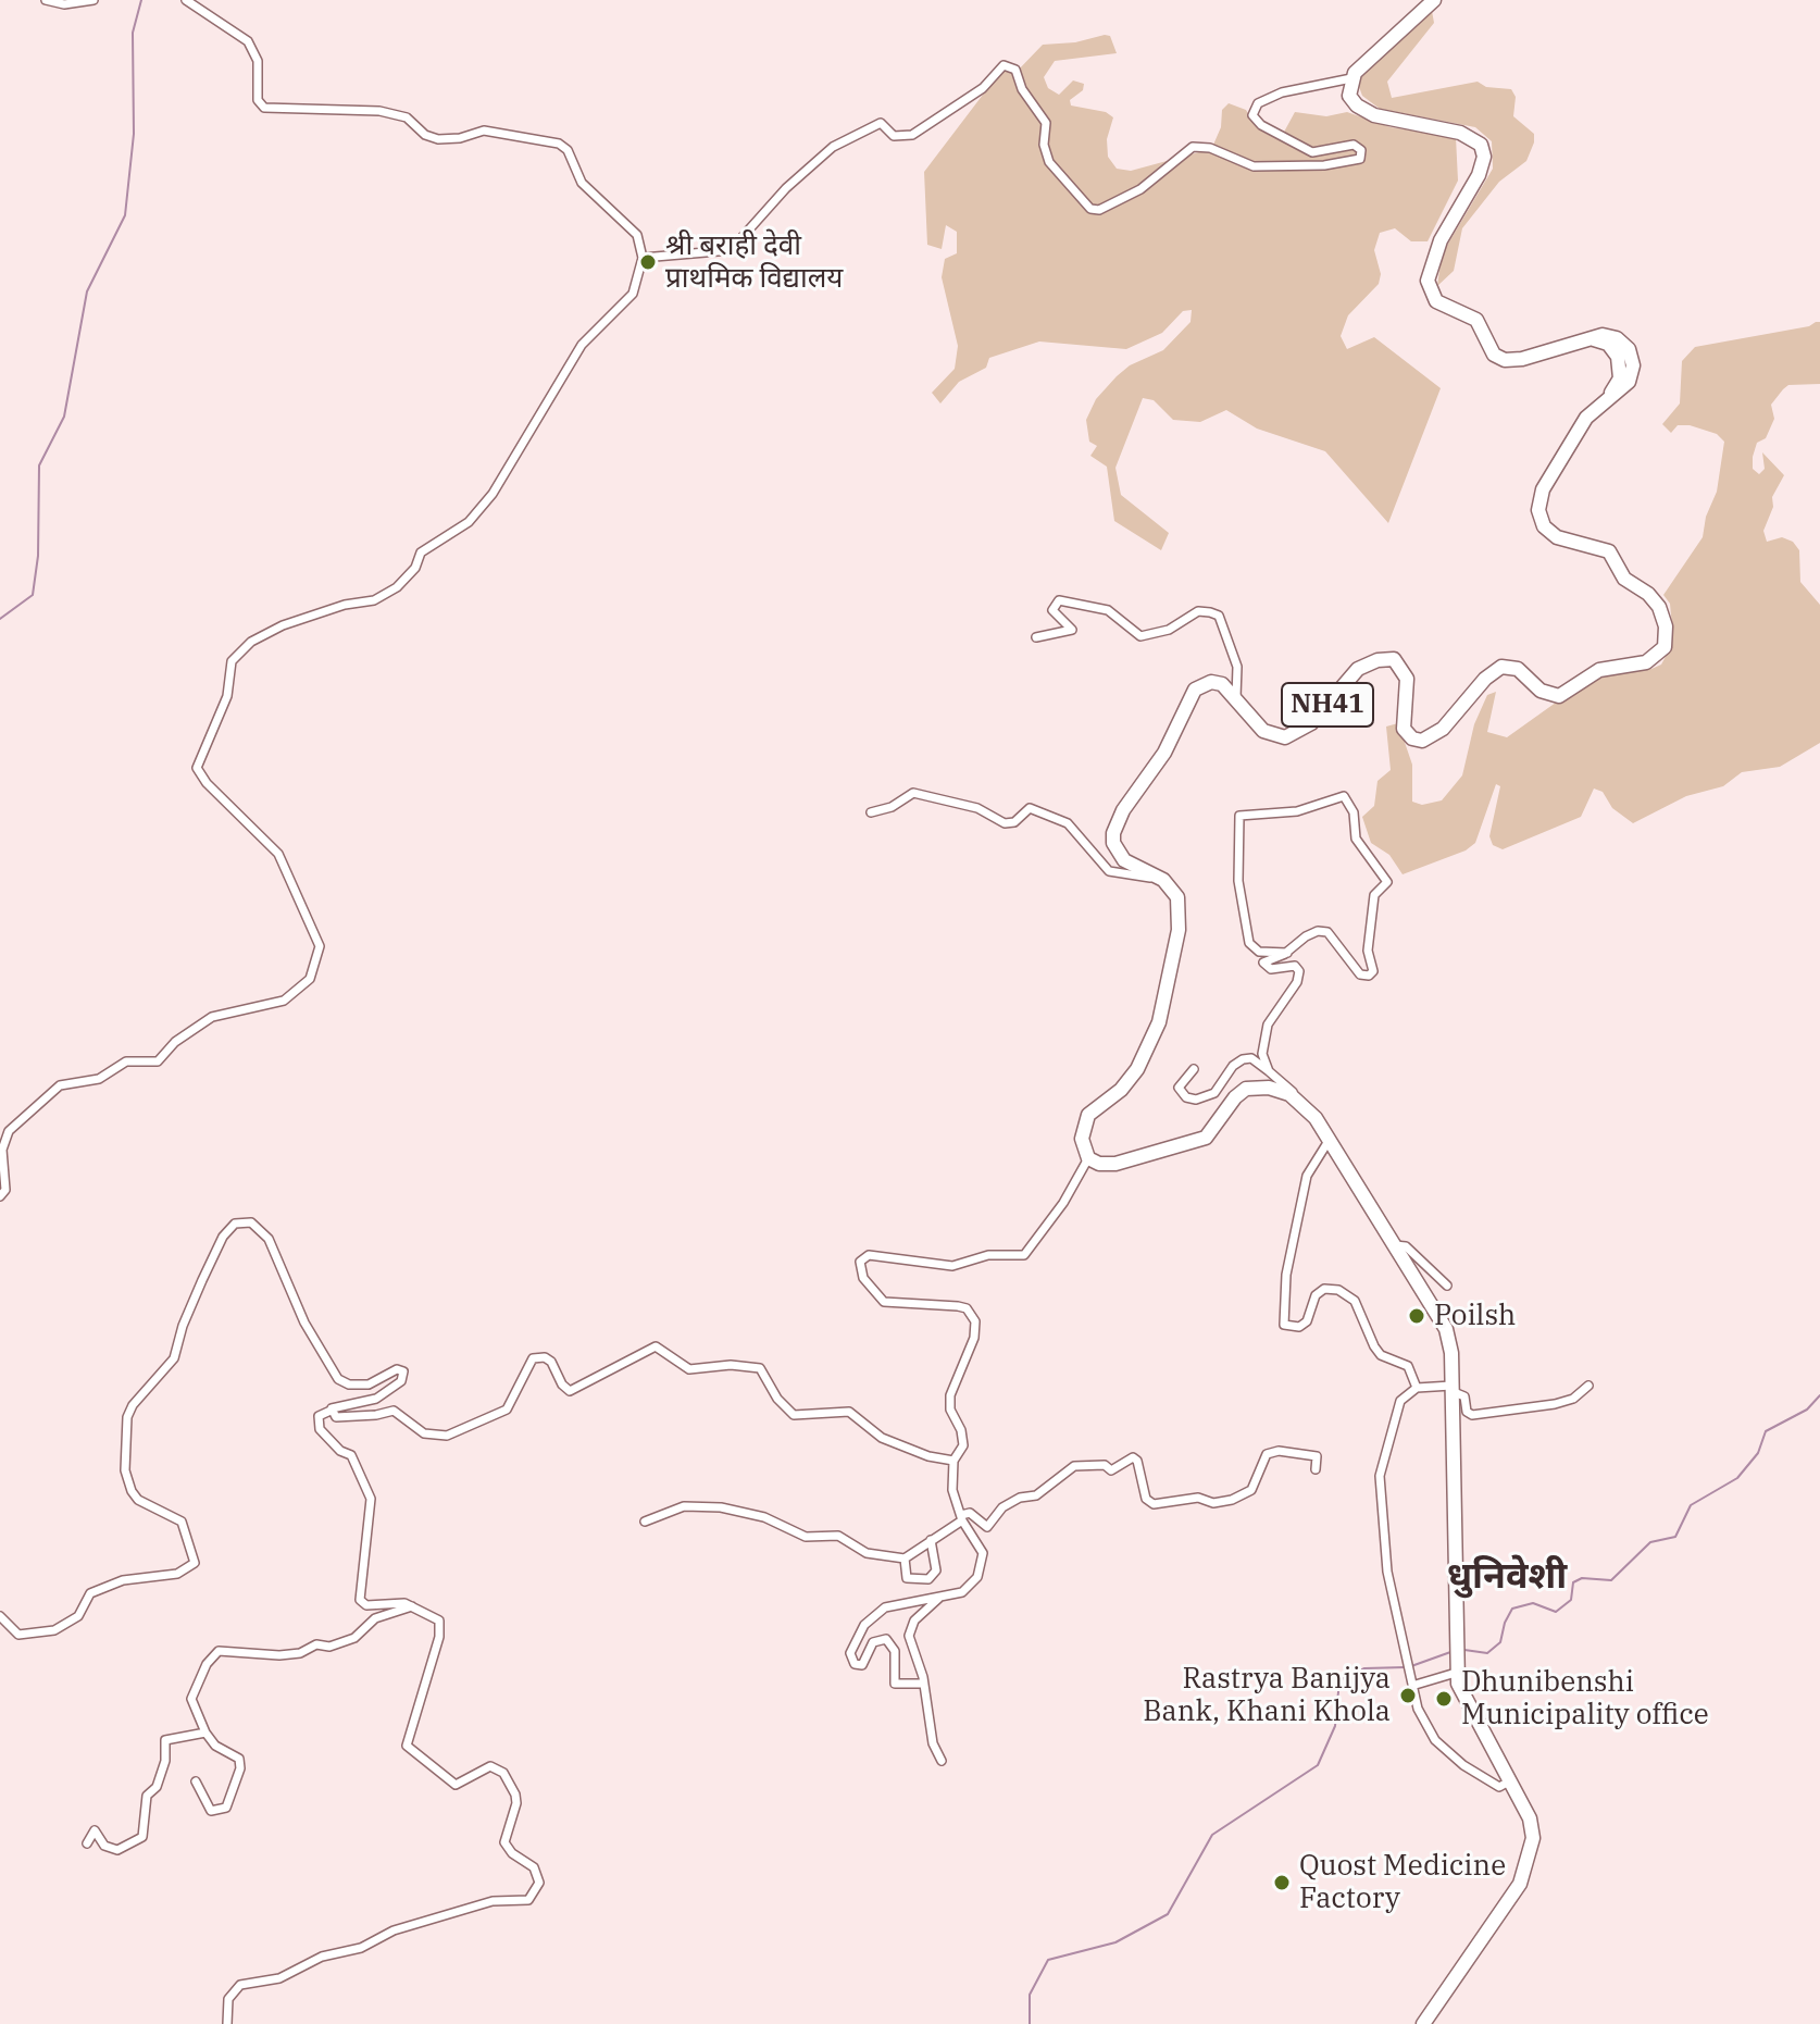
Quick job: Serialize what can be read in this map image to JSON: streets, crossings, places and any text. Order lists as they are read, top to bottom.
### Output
{
  "streets": {
    "highway": ["NH41"]
  },
  "districts": ["धुनिवेशी"],
  "places": [
    "श्री बराही देवी प्राथमिक विद्यालय",
    "Poilsh",
    "Rastrya Banijya Bank, Khani Khola",
    "Dhunibenshi Municipality office",
    "Quost Medicine Factory"
  ]
}
